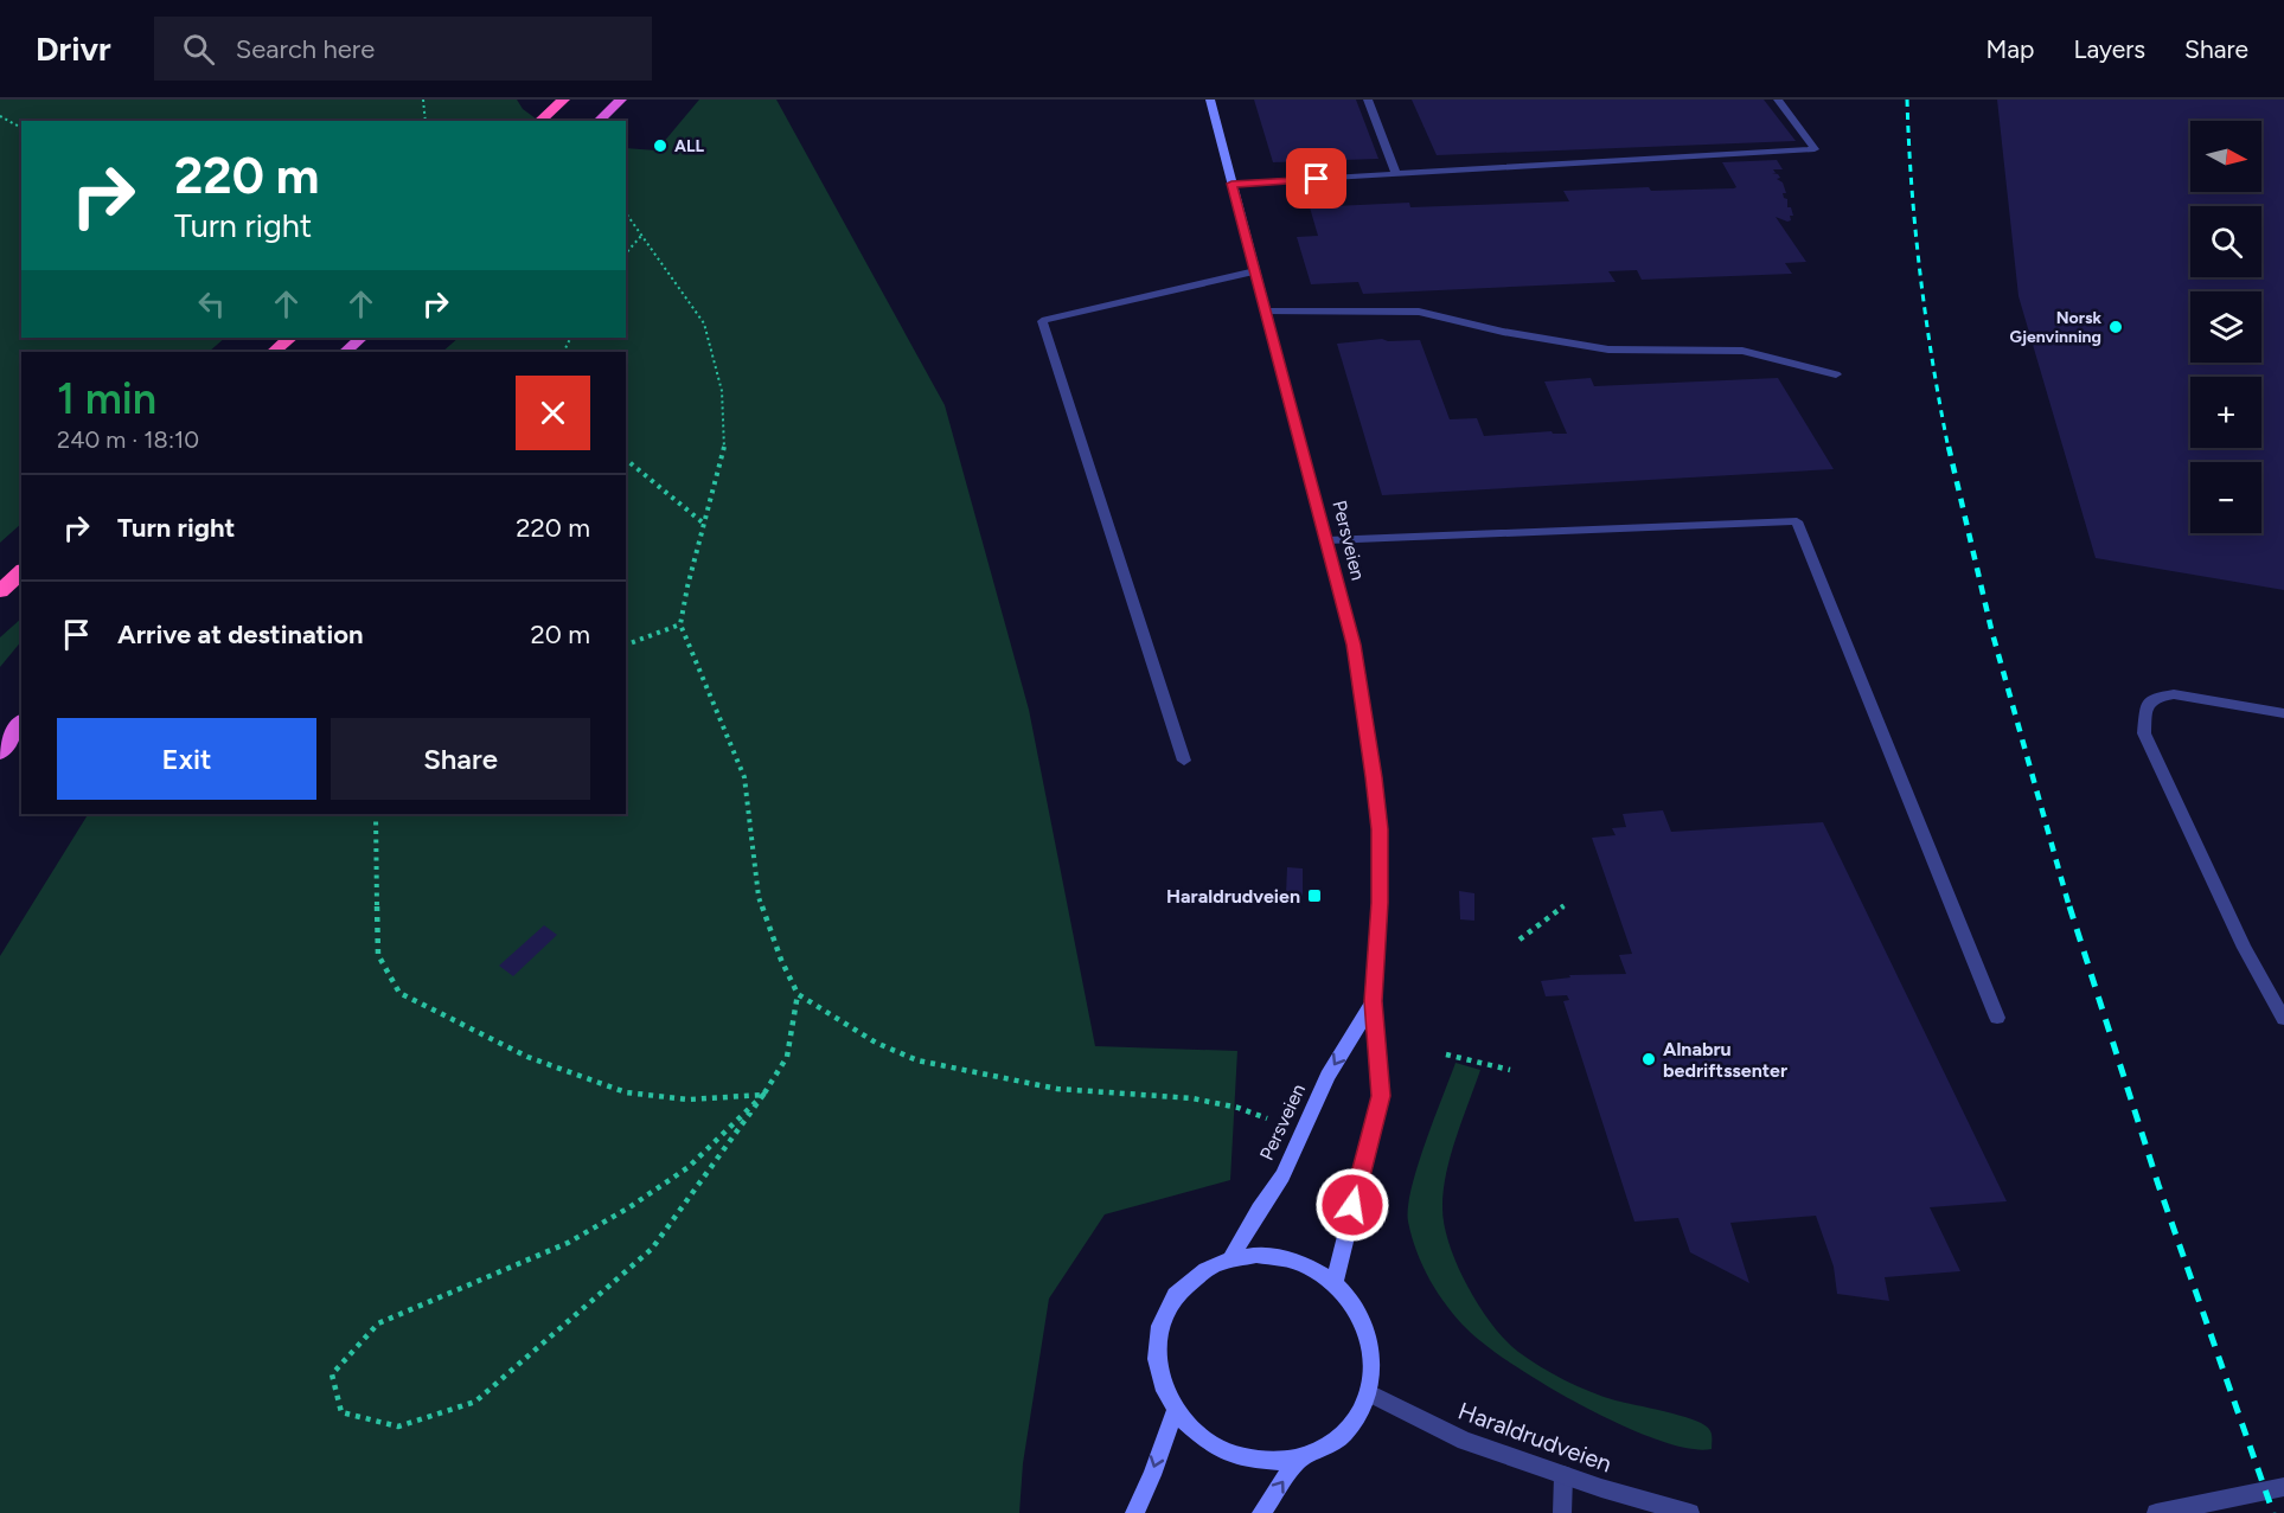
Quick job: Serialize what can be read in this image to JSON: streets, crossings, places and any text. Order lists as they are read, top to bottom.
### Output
{
  "streets": {
    "main road": ["Persveien"],
    "street": ["Haraldrudveien"]
  },
  "crossings": [
    ["Persveien", "Haraldrudveien"]
  ],
  "places": {
    "other": ["ALL", "Norsk Gjenvinning", "Alnabru bedriftssenter"],
    "transit": ["Haraldrudveien"]
  },
  "north": "right",
  "page": {
    "header": "Drivr",
    "search": "Search here",
    "nav": ["Map", "Layers", "Share"],
    "map_buttons": ["+", "−"],
    "turn": ["220 m", "Turn right"],
    "heading": ["1 min", "240 m · 18:10"],
    "list": [
      {
        "name": "Turn right",
        "value": "220 m"
      },
      {
        "name": "Arrive at destination",
        "value": "20 m"
      }
    ],
    "buttons": ["Exit", "Share"]
  }
}
